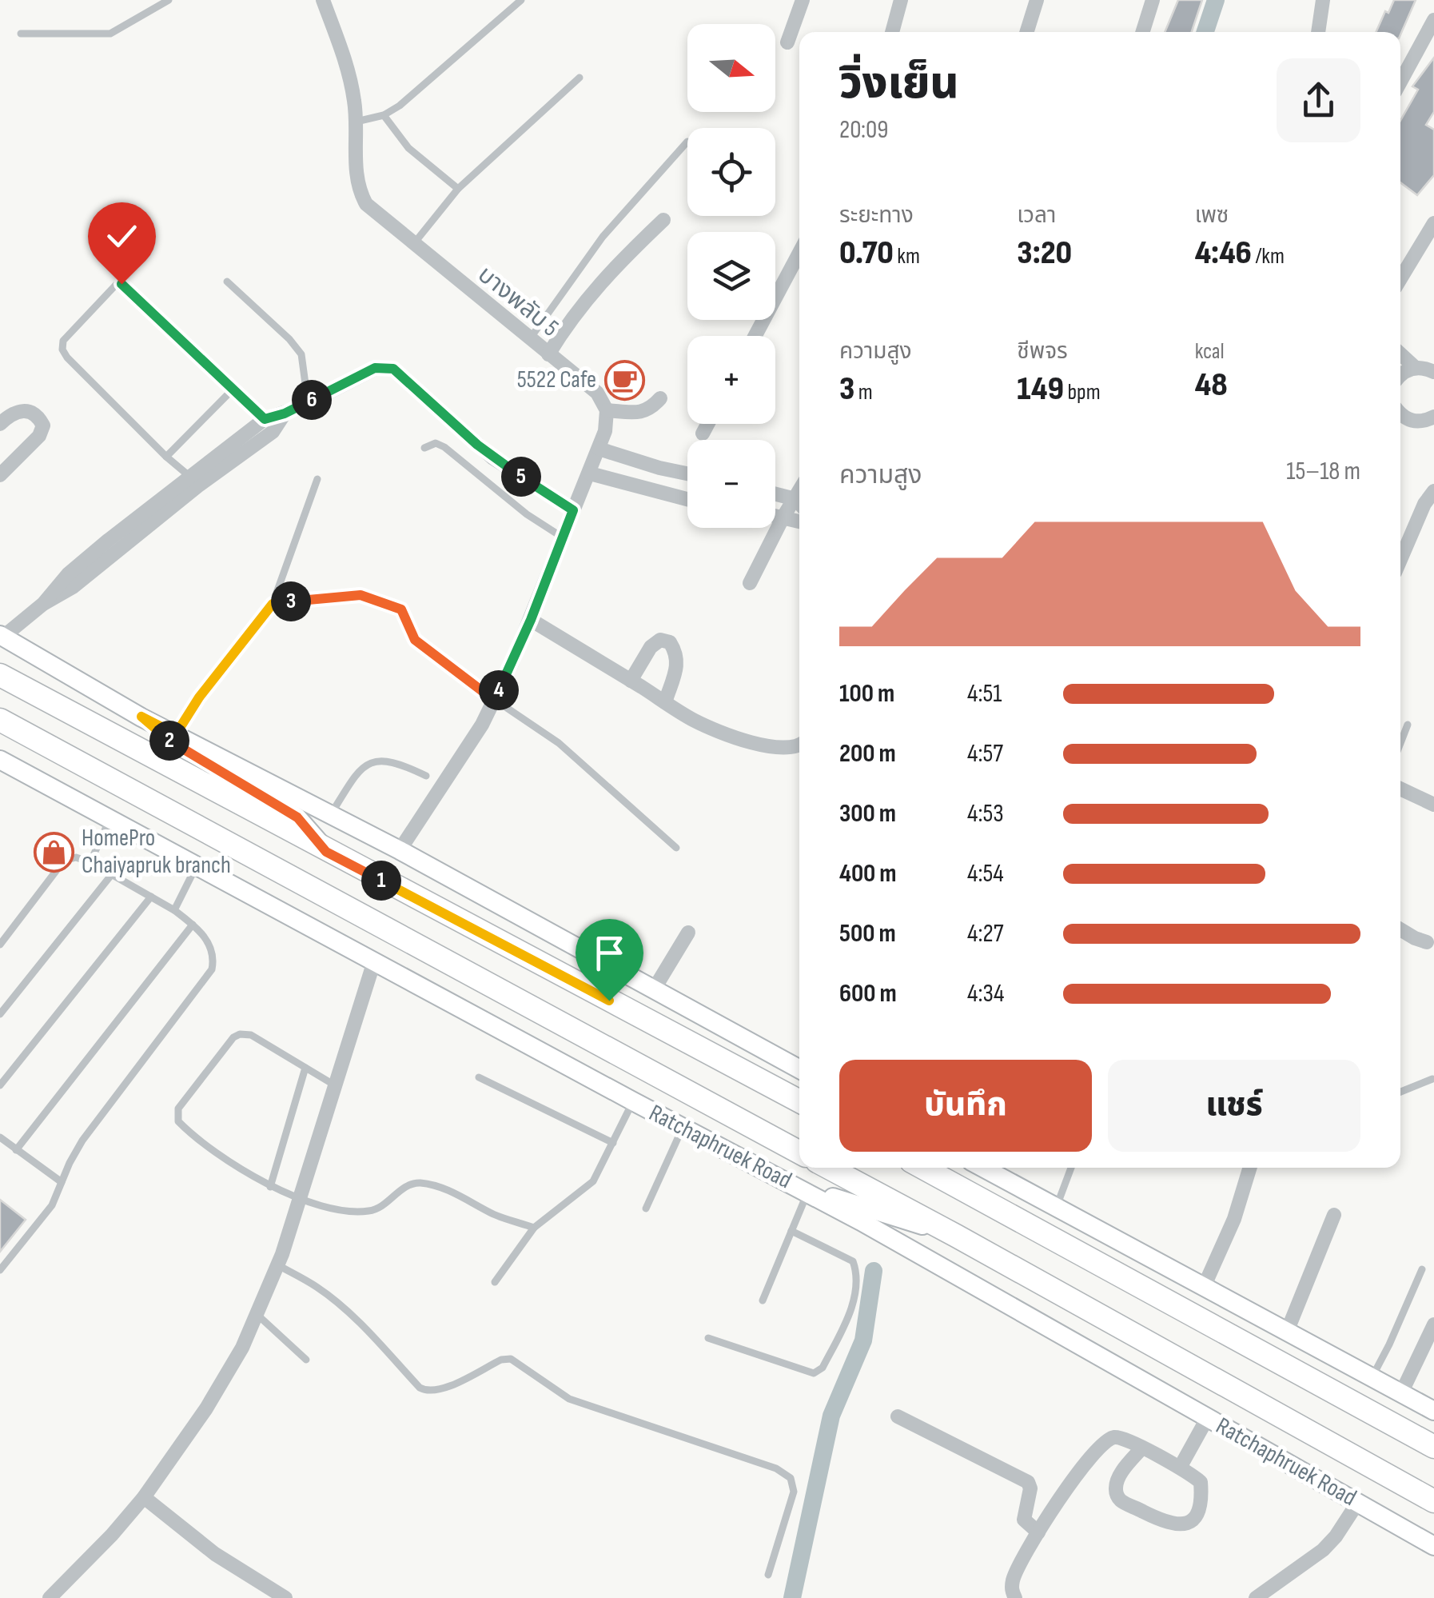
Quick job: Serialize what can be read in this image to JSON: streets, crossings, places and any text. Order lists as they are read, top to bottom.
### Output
{
  "streets": {
    "main road": ["Ratchaphruek Road"],
    "street": ["บางพลับ 5"]
  },
  "places": {
    "cafe": ["5522 Cafe"],
    "shop": ["HomePro Chaiyapruk branch"]
  },
  "north": "right",
  "page": {
    "map_buttons": ["+", "−"],
    "heading": ["วิ่งเย็น", "20:09"],
    "stats": [
      ["ระยะทาง", "0.70 km"],
      ["เวลา", "3:20"],
      ["เพซ", "4:46 /km"],
      ["ความสูง", "3 m"],
      ["ชีพจร", "149 bpm"],
      ["kcal", "48"]
    ],
    "pins": [
      "6",
      "5",
      "3",
      "4",
      "2",
      "1"
    ],
    "chart": ["ความสูง", "15–18 m"],
    "list": [
      {
        "name": "100 m",
        "note": "4:51"
      },
      {
        "name": "200 m",
        "note": "4:57"
      },
      {
        "name": "300 m",
        "note": "4:53"
      },
      {
        "name": "400 m",
        "note": "4:54"
      },
      {
        "name": "500 m",
        "note": "4:27"
      },
      {
        "name": "600 m",
        "note": "4:34"
      }
    ],
    "buttons": ["บันทึก", "แชร์"]
  }
}
